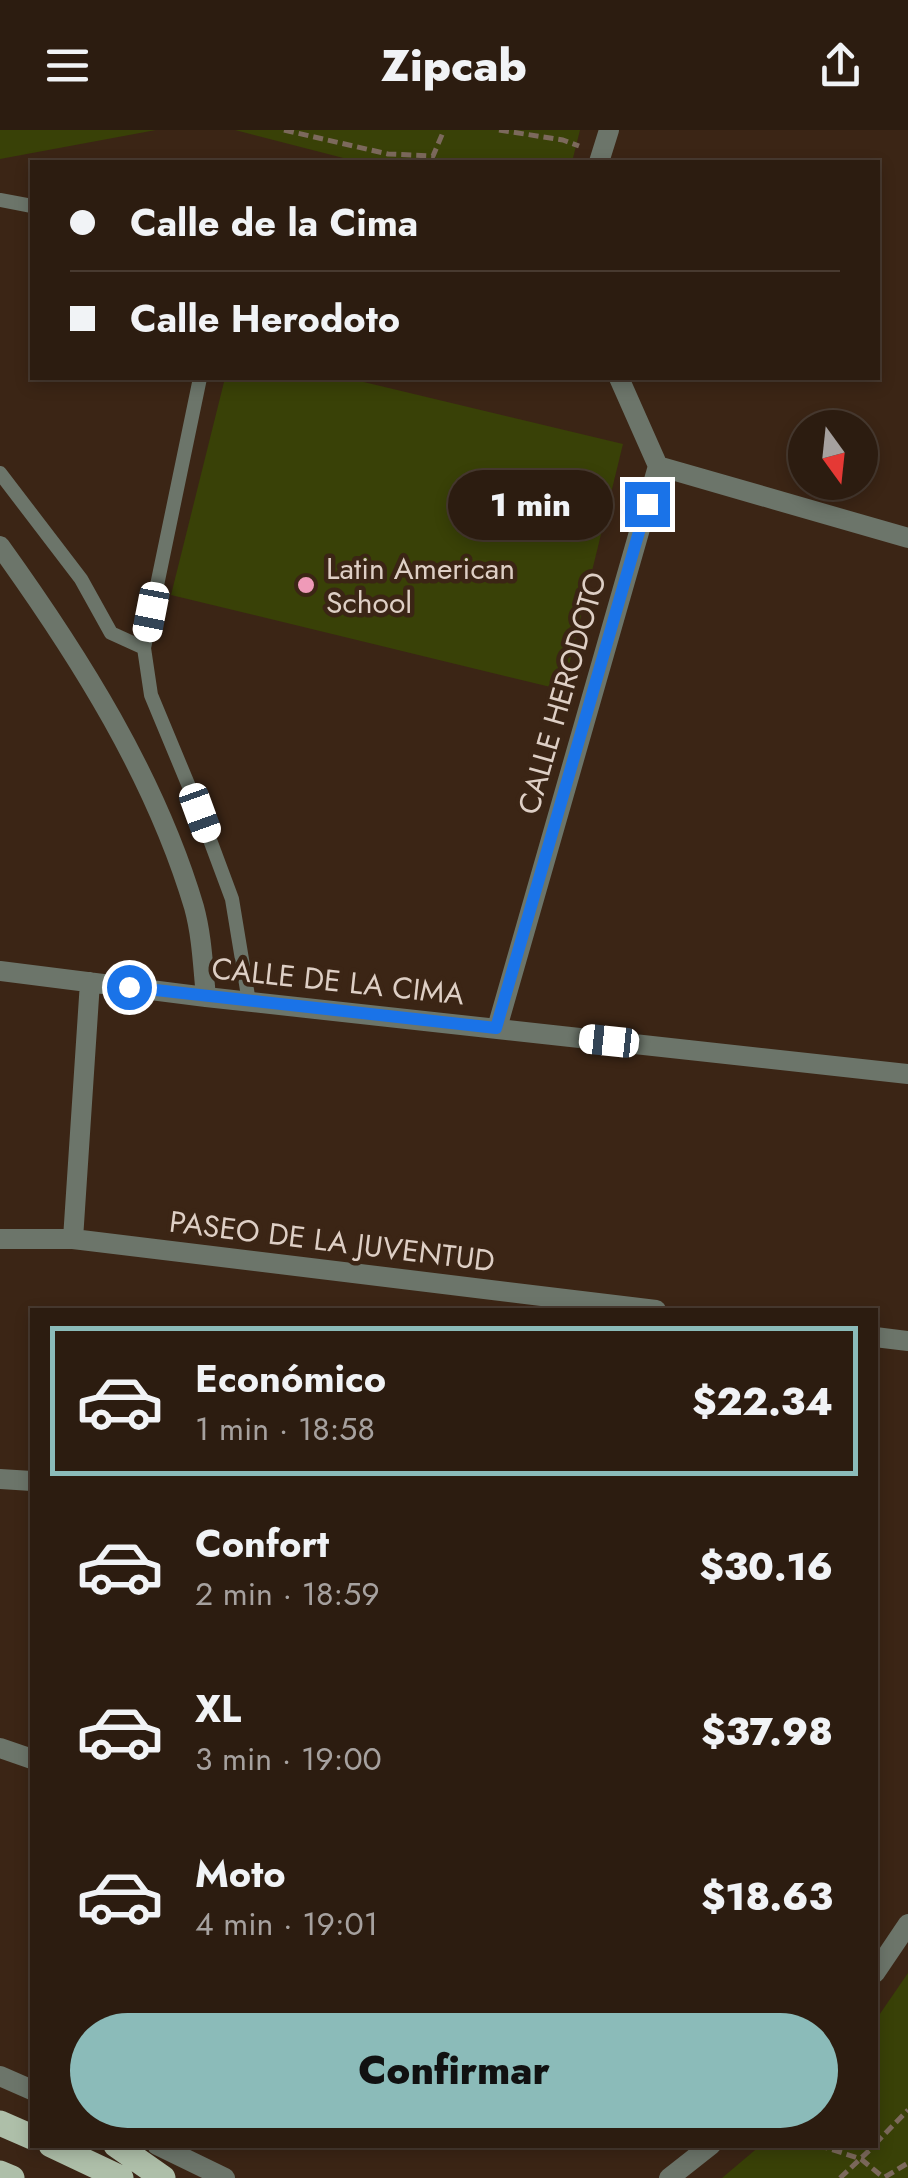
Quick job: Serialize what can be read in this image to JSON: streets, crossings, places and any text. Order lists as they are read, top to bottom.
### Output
{
  "streets": {
    "street": ["CALLE HERODOTO", "CALLE DE LA CIMA", "PASEO DE LA JUVENTUD"]
  },
  "crossings": [
    ["CALLE HERODOTO", "CALLE DE LA CIMA"]
  ],
  "places": ["Latin American School"],
  "north": "bottom",
  "page": {
    "header": "Zipcab",
    "banner": ["Calle de la Cima", "Calle Herodoto"],
    "bubble": "1 min",
    "list": [
      {
        "name": "Económico",
        "note": "1 min · 18:58",
        "value": "$22.34"
      },
      {
        "name": "Confort",
        "note": "2 min · 18:59",
        "value": "$30.16"
      },
      {
        "name": "XL",
        "note": "3 min · 19:00",
        "value": "$37.98"
      },
      {
        "name": "Moto",
        "note": "4 min · 19:01",
        "value": "$18.63"
      }
    ],
    "buttons": "Confirmar"
  }
}
